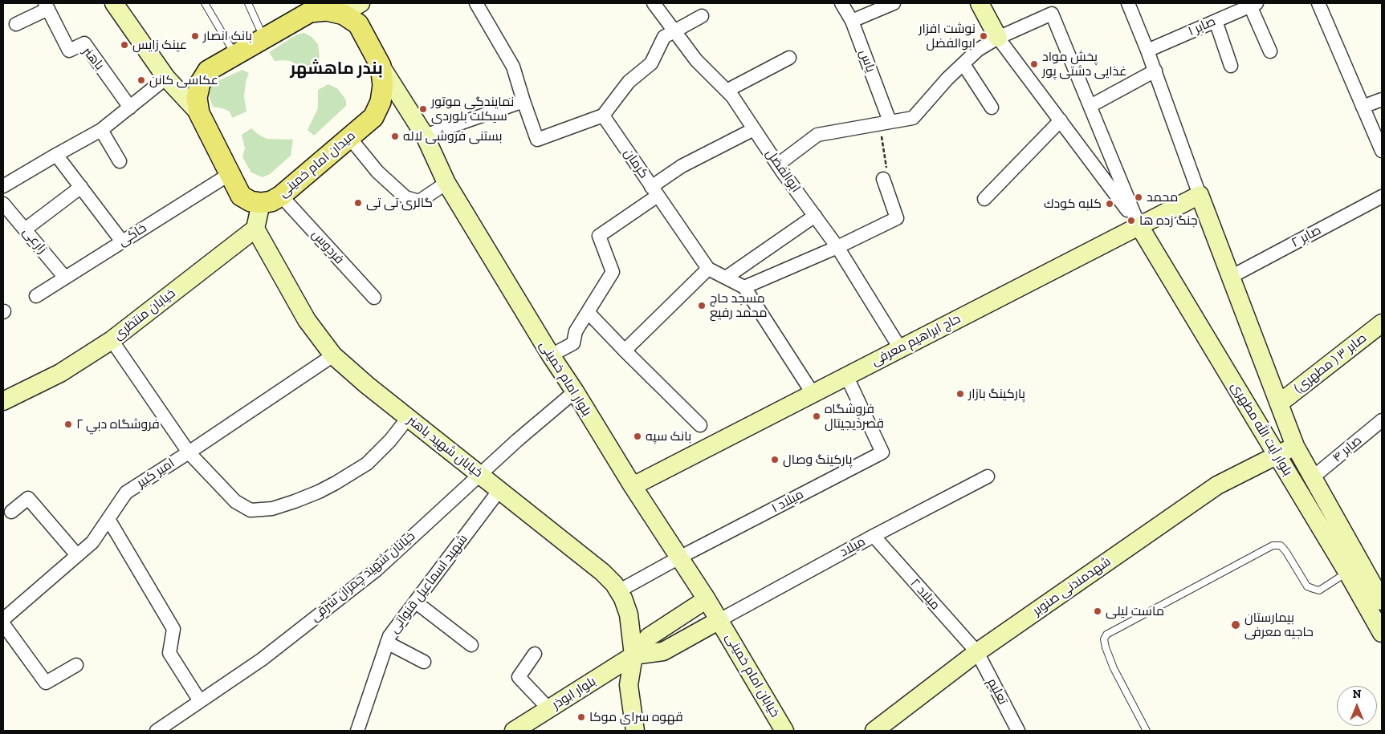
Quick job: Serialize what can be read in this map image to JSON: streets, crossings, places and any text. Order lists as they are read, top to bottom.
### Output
{
  "streets": {
    "main road": ["میدان امام خمینی"],
    "street": [
      "صابر ۱",
      "باهنر",
      "یاس",
      "کرمان",
      "ابوالفضل",
      "خاکی",
      "صابر ۲",
      "زارعی",
      "فردوس",
      "خیابان منتظری",
      "حاج ابراهیم معرفی",
      "صابر ۳ ( مطهری)",
      "بلوار امام خمینی",
      "بلوار آیت الله مطهری",
      "خیابان شهید باهنر",
      "صابر ۴",
      "امیر کبیر",
      "میلاد ۱",
      "میلاد",
      "خیابان شهید چمران شرقی",
      "شهید اسماعیل قنواتی",
      "شهدمندنی صنوبر",
      "میلاد ۲",
      "خیابان امام خمینی",
      "تعلیم",
      "بلوار ابوذر"
    ]
  },
  "crossings": [
    ["میدان امام خمینی", "خاکی"],
    ["میدان امام خمینی", "فردوس"],
    ["میدان امام خمینی", "بلوار امام خمینی"],
    ["ابوالفضل", "حاج ابراهیم معرفی"],
    ["خاکی", "زارعی"],
    ["صابر ۲", "بلوار آیت الله مطهری"],
    ["خیابان منتظری", "خیابان شهید باهنر"],
    ["حاج ابراهیم معرفی", "بلوار امام خمینی"],
    ["حاج ابراهیم معرفی", "بلوار آیت الله مطهری"],
    ["حاج ابراهیم معرفی", "میلاد ۱"],
    ["صابر ۳ ( مطهری)", "بلوار آیت الله مطهری"],
    ["بلوار امام خمینی", "میلاد ۱"],
    ["بلوار امام خمینی", "میلاد"],
    ["بلوار امام خمینی", "خیابان شهید چمران شرقی"],
    ["بلوار امام خمینی", "خیابان امام خمینی"],
    ["بلوار آیت الله مطهری", "صابر ۴"],
    ["بلوار آیت الله مطهری", "شهدمندنی صنوبر"],
    ["خیابان شهید باهنر", "امیر کبیر"],
    ["خیابان شهید باهنر", "میلاد ۱"],
    ["خیابان شهید باهنر", "خیابان شهید چمران شرقی"],
    ["خیابان شهید باهنر", "شهید اسماعیل قنواتی"],
    ["خیابان شهید باهنر", "بلوار ابوذر"],
    ["میلاد", "میلاد ۲"],
    ["میلاد", "خیابان امام خمینی"],
    ["شهدمندنی صنوبر", "میلاد ۲"],
    ["شهدمندنی صنوبر", "تعلیم"],
    ["میلاد ۲", "تعلیم"]
  ],
  "districts": ["بندر ماهشهر"],
  "places": [
    "بانک انصار",
    "نوشت افزار ابوالفضل",
    "عینک زایس",
    "پخش مواد غذایی دشتی پور",
    "عکاسی کانن",
    "نمایندگی موتور سیکلت بلوردی",
    "بستنی فروشی لاله",
    "محمد",
    "گالری تی تی",
    "كلبه كودك",
    "جنگ زده ها",
    "مسجد حاج محمد رفیع",
    "پارکینگ بازار",
    "فروشگاه قصردیجیتال",
    "فروشگاه دبي ٢",
    "بانک سپه",
    "پارکینگ وصال",
    "ماست لیلی",
    "بیمارستان حاجیه معرفی",
    "قهوه سرای موکا"
  ],
  "north": "top"
}
